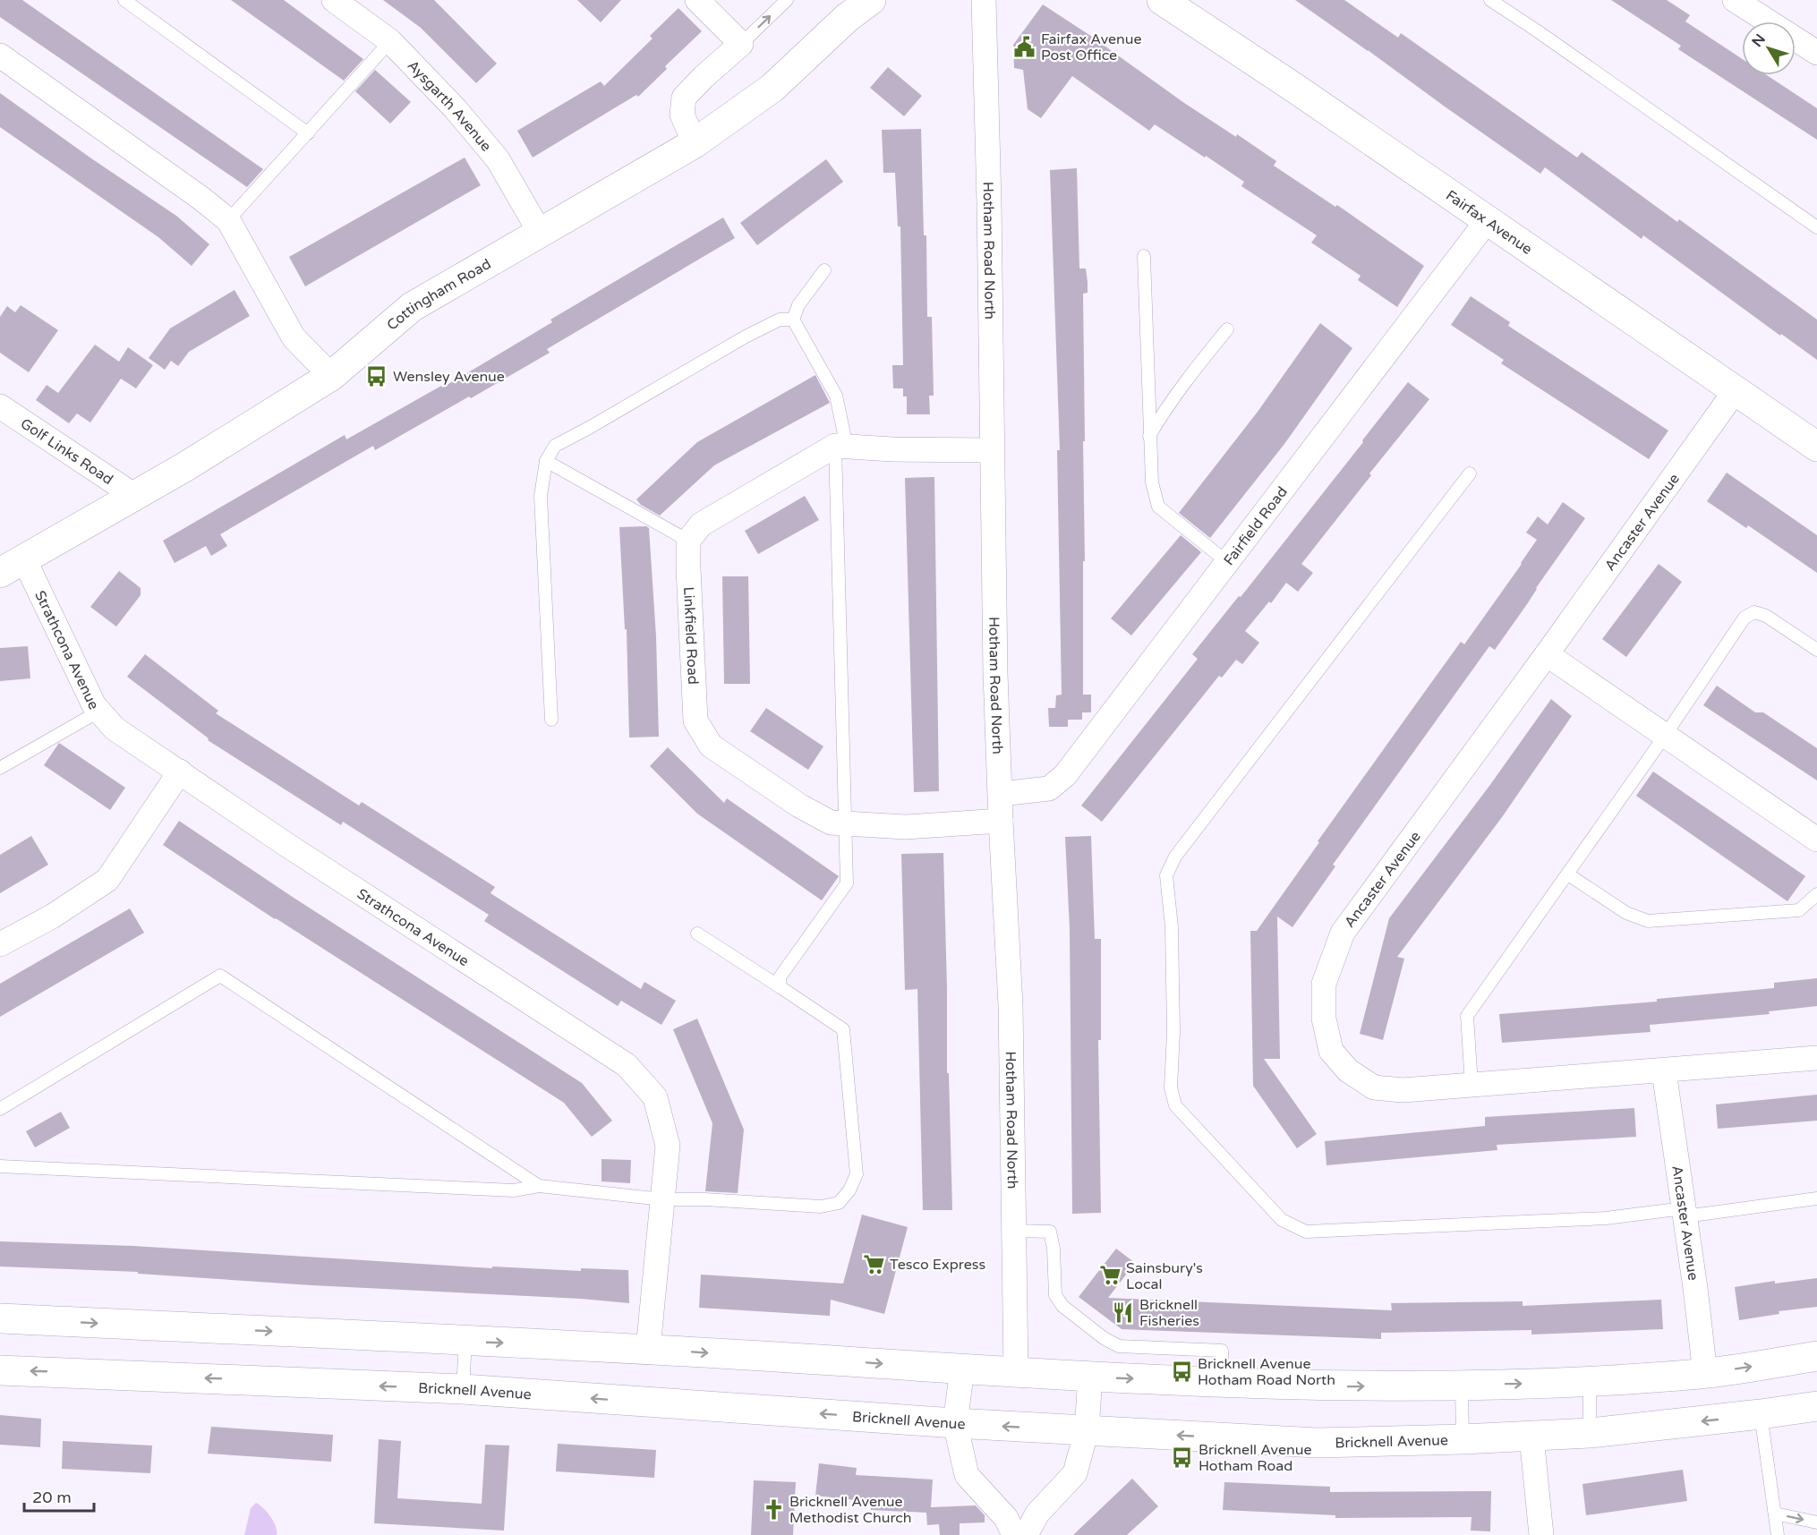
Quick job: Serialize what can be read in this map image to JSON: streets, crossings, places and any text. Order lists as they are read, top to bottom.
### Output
{
  "streets": {
    "street": [
      "Aysgarth Avenue",
      "Fairfax Avenue",
      "Hotham Road North",
      "Cottingham Road",
      "Golf Links Road",
      "Ancaster Avenue",
      "Fairfield Road",
      "Linkfield Road",
      "Strathcona Avenue",
      "Bricknell Avenue"
    ]
  },
  "crossings": [
    ["Aysgarth Avenue", "Cottingham Road"],
    ["Fairfax Avenue", "Ancaster Avenue"],
    ["Fairfax Avenue", "Fairfield Road"],
    ["Hotham Road North", "Fairfield Road"],
    ["Hotham Road North", "Linkfield Road"],
    ["Cottingham Road", "Golf Links Road"],
    ["Cottingham Road", "Strathcona Avenue"]
  ],
  "places": {
    "public building": ["Fairfax Avenue Post Office"],
    "bus stop": ["Wensley Avenue", "Bricknell Avenue Hotham Road North", "Bricknell Avenue Hotham Road"],
    "supermarket": ["Tesco Express", "Sainsbury's Local"],
    "restaurant": ["Bricknell Fisheries"],
    "church": ["Bricknell Avenue Methodist Church"]
  },
  "scale_bar": "20 m",
  "north": "top left"
}
